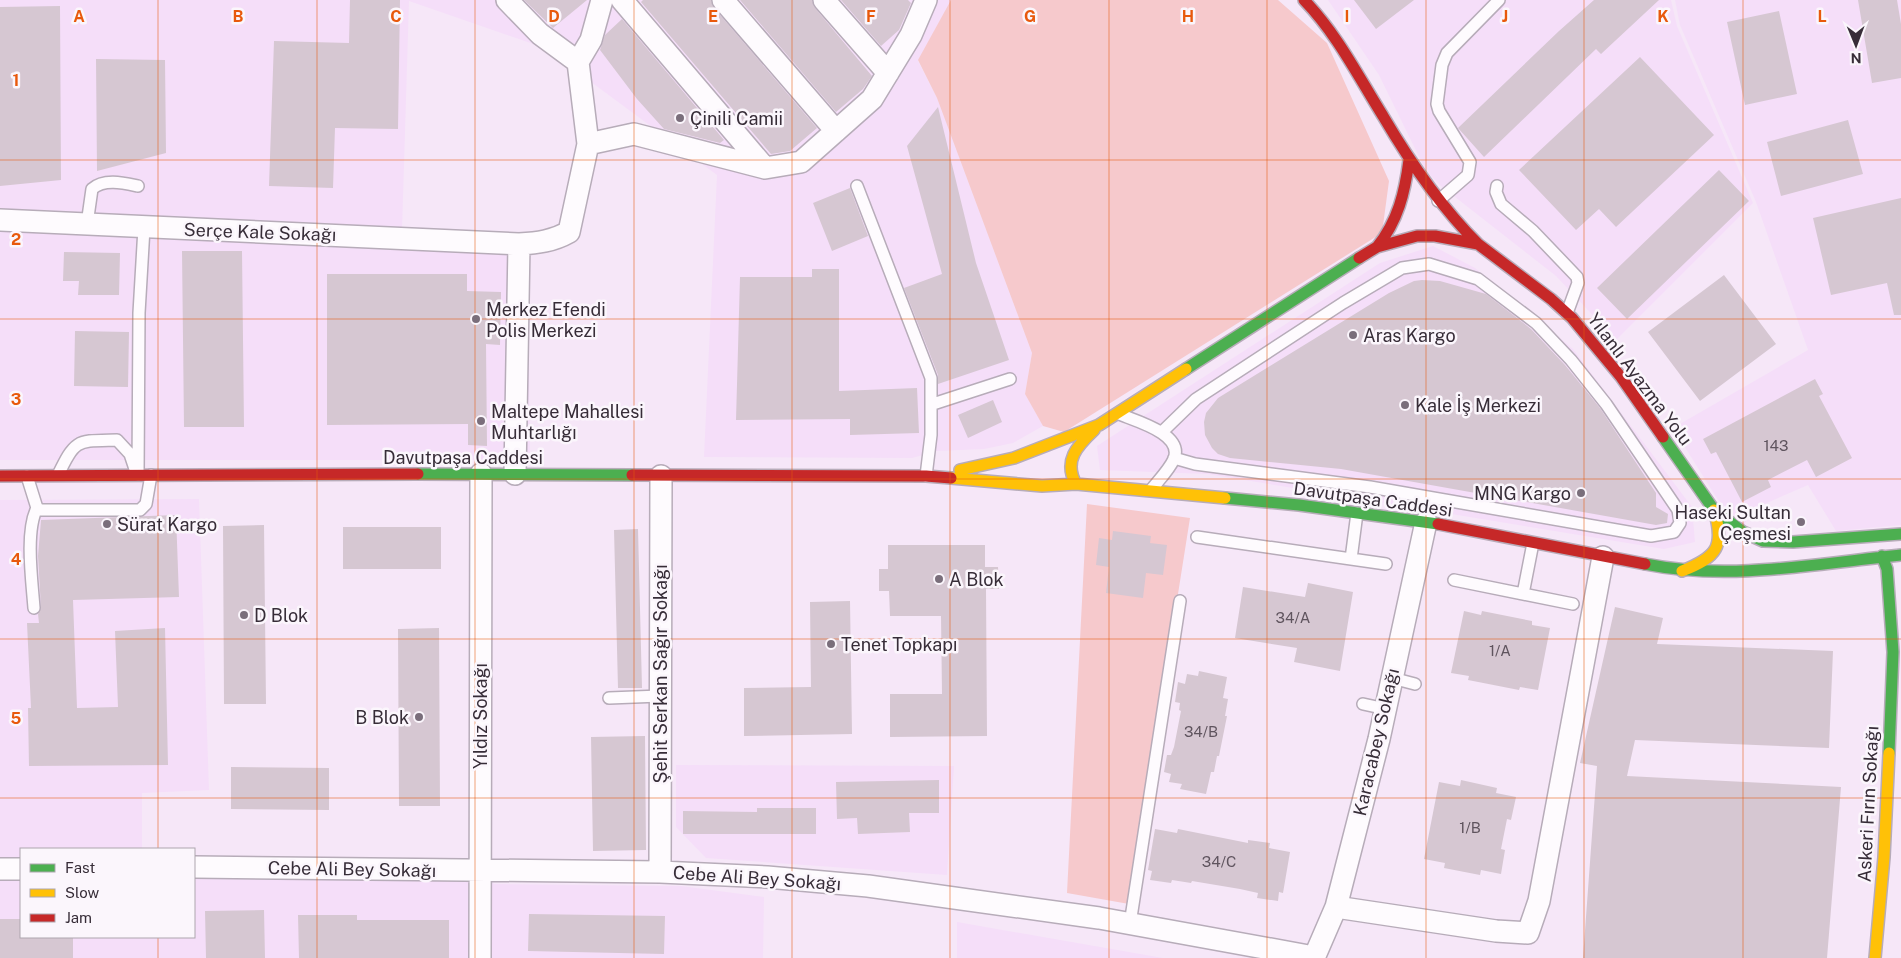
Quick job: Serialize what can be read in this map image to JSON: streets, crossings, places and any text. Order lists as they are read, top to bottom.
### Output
{
  "streets": {
    "main road": ["Yılanlı Ayazma Yolu", "Davutpaşa Caddesi", "Askeri Fırın Sokağı"],
    "street": [
      "Serçe Kale Sokağı",
      "Şehit Serkan Sağır Sokağı",
      "Yıldız Sokağı",
      "Karacabey Sokağı",
      "Cebe Ali Bey Sokağı"
    ]
  },
  "crossings": [
    ["Davutpaşa Caddesi", "Şehit Serkan Sağır Sokağı"],
    ["Davutpaşa Caddesi", "Yıldız Sokağı"],
    ["Davutpaşa Caddesi", "Karacabey Sokağı"],
    ["Davutpaşa Caddesi", "Askeri Fırın Sokağı"],
    ["Şehit Serkan Sağır Sokağı", "Cebe Ali Bey Sokağı"],
    ["Yıldız Sokağı", "Cebe Ali Bey Sokağı"],
    ["Karacabey Sokağı", "Cebe Ali Bey Sokağı"]
  ],
  "places": [
    "Çinili Camii",
    "Merkez Efendi Polis Merkezi",
    "Aras Kargo",
    "Kale İş Merkezi",
    "Maltepe Mahallesi Muhtarlığı",
    "MNG Kargo",
    "Haseki Sultan Çeşmesi",
    "Sürat Kargo",
    "A Blok",
    "D Blok",
    "Tenet Topkapı",
    "B Blok"
  ],
  "house_numbers": [
    "143",
    "34/A",
    "1/A",
    "34/B",
    "1/B",
    "34/C"
  ],
  "legend": ["Fast", "Slow", "Jam"],
  "north": "bottom",
  "grid": {
    "columns": [
      "A",
      "B",
      "C",
      "D",
      "E",
      "F",
      "G",
      "H",
      "I",
      "J",
      "K",
      "L"
    ],
    "rows": [
      "1",
      "2",
      "3",
      "4",
      "5"
    ]
  }
}
